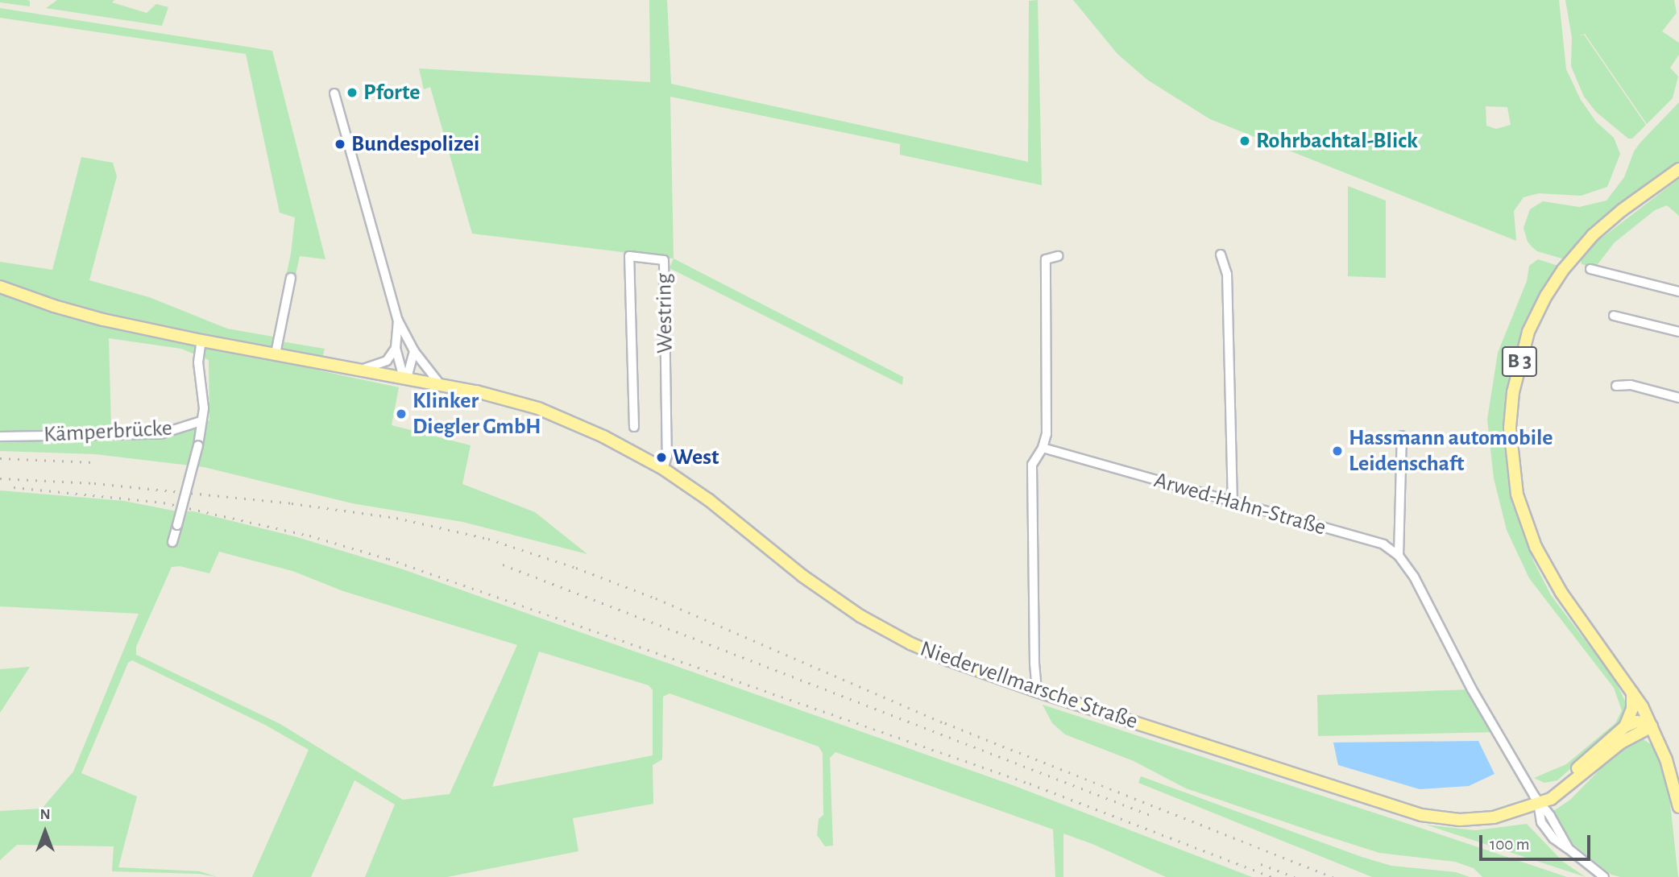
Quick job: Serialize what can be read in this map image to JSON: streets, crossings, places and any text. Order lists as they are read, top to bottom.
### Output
{
  "streets": {
    "main road": ["B 3", "Niedervellmarsche Straße"],
    "street": ["Westring", "Kämperbrücke", "Arwed-Hahn-Straße"]
  },
  "crossings": [
    ["Westring", "Niedervellmarsche Straße"],
    ["B 3", "Niedervellmarsche Straße"],
    ["Kämperbrücke", "Niedervellmarsche Straße"],
    ["Arwed-Hahn-Straße", "Niedervellmarsche Straße"]
  ],
  "places": [
    "Pforte",
    "Rohrbachtal-Blick",
    "Bundespolizei",
    "Klinker Diegler GmbH",
    "Hassmann automobile Leidenschaft",
    "West"
  ],
  "scale_bar": "100 m",
  "north": "top"
}
